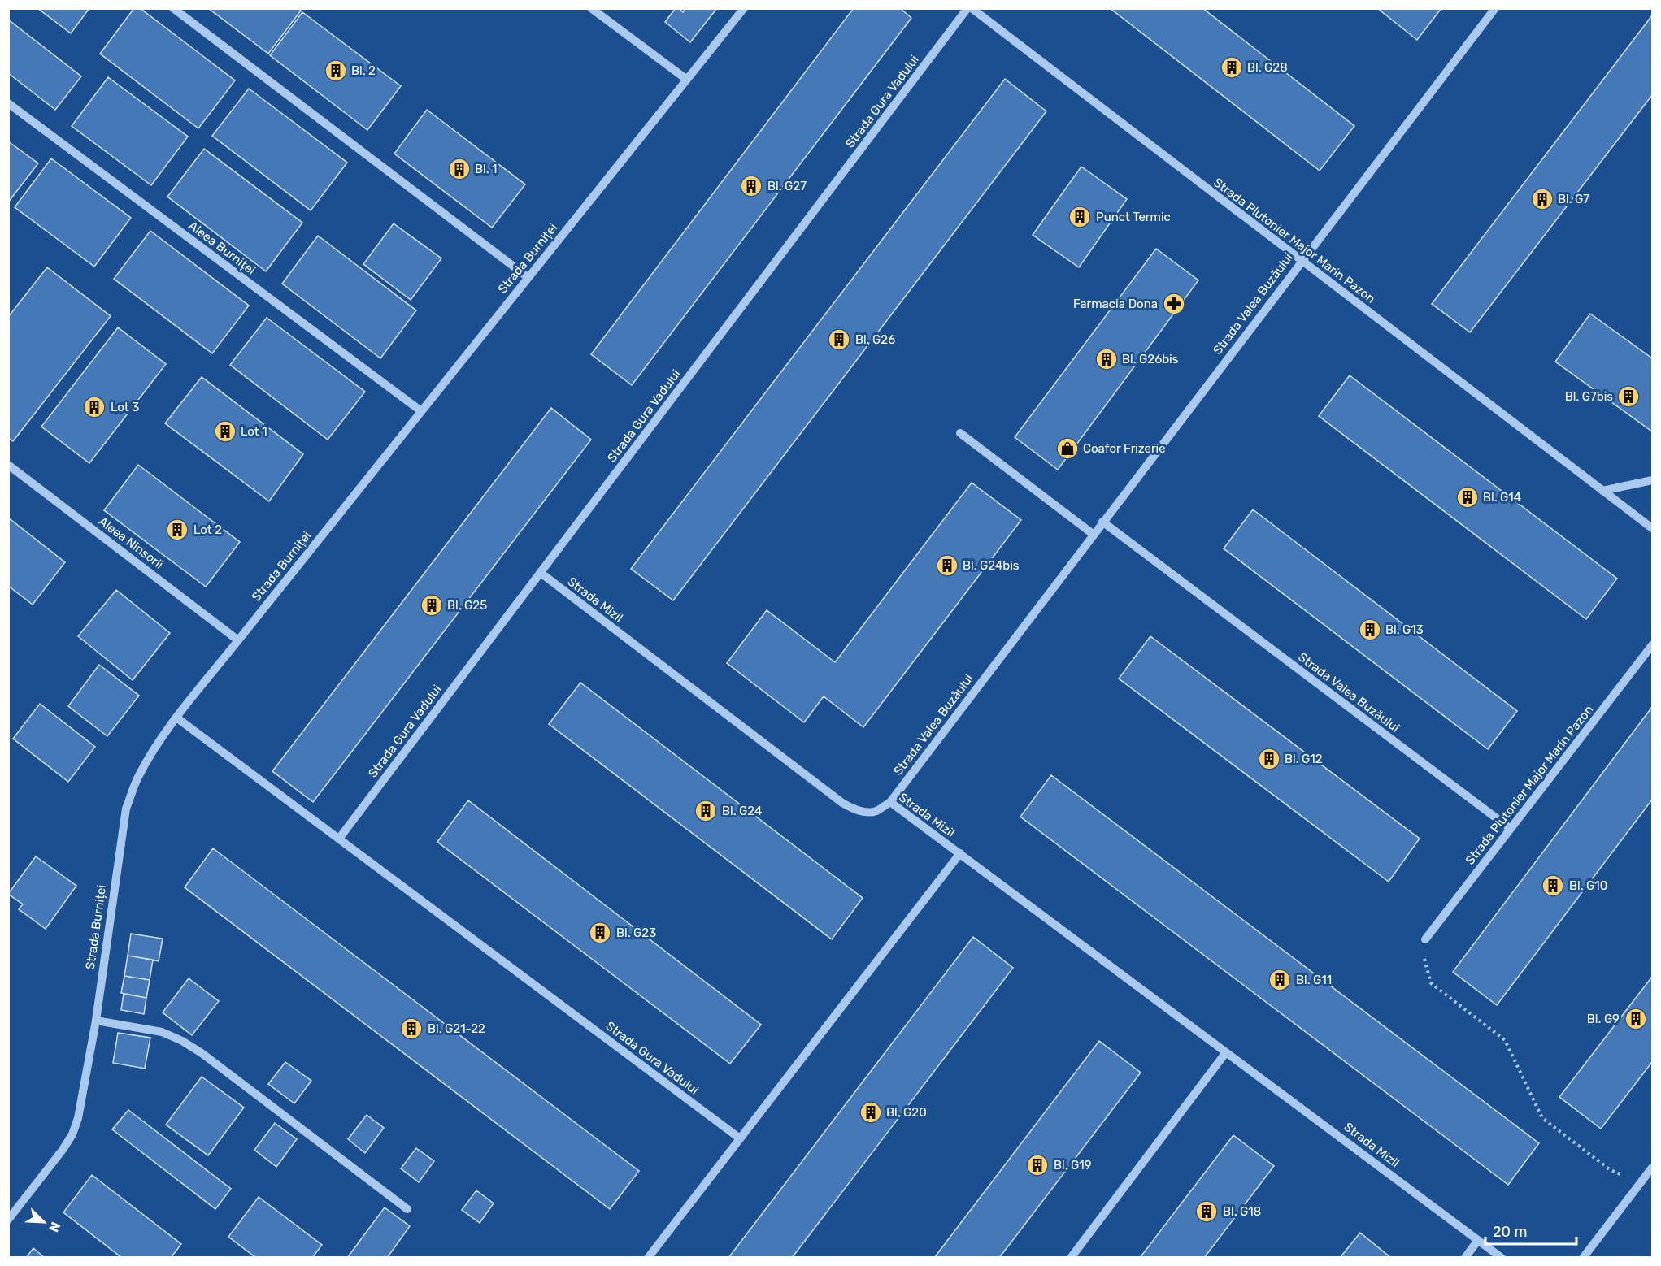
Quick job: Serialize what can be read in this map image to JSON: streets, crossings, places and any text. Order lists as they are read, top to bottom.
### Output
{
  "streets": {
    "street": [
      "Strada Gura Vadului",
      "Strada Plutonier Major Marin Pazon",
      "Aleea Burniței",
      "Strada Burniței",
      "Strada Valea Buzăului",
      "Aleea Ninsorii",
      "Strada Mizil"
    ]
  },
  "crossings": [
    ["Strada Gura Vadului", "Strada Plutonier Major Marin Pazon"],
    ["Strada Gura Vadului", "Strada Burniței"],
    ["Strada Gura Vadului", "Strada Mizil"],
    ["Strada Plutonier Major Marin Pazon", "Strada Valea Buzăului"],
    ["Aleea Burniței", "Strada Burniței"],
    ["Strada Burniței", "Aleea Ninsorii"],
    ["Strada Valea Buzăului", "Strada Mizil"]
  ],
  "places": {
    "building": [
      "Bl. G28",
      "Bl. 2",
      "Bl. 1",
      "Bl. G27",
      "Bl. G7",
      "Punct Termic",
      "Bl. G26",
      "Bl. G26bis",
      "Bl. G7bis",
      "Lot 3",
      "Lot 1",
      "Bl. G14",
      "Lot 2",
      "Bl. G24bis",
      "Bl. G25",
      "Bl. G13",
      "Bl. G12",
      "Bl. G24",
      "Bl. G10",
      "Bl. G23",
      "Bl. G11",
      "Bl. G9",
      "Bl. G21-22",
      "Bl. G20",
      "Bl. G19",
      "Bl. G18"
    ],
    "pharmacy": ["Farmacia Dona"],
    "shop": ["Coafor Frizerie"]
  },
  "scale_bar": "20 m",
  "north": "bottom right"
}
